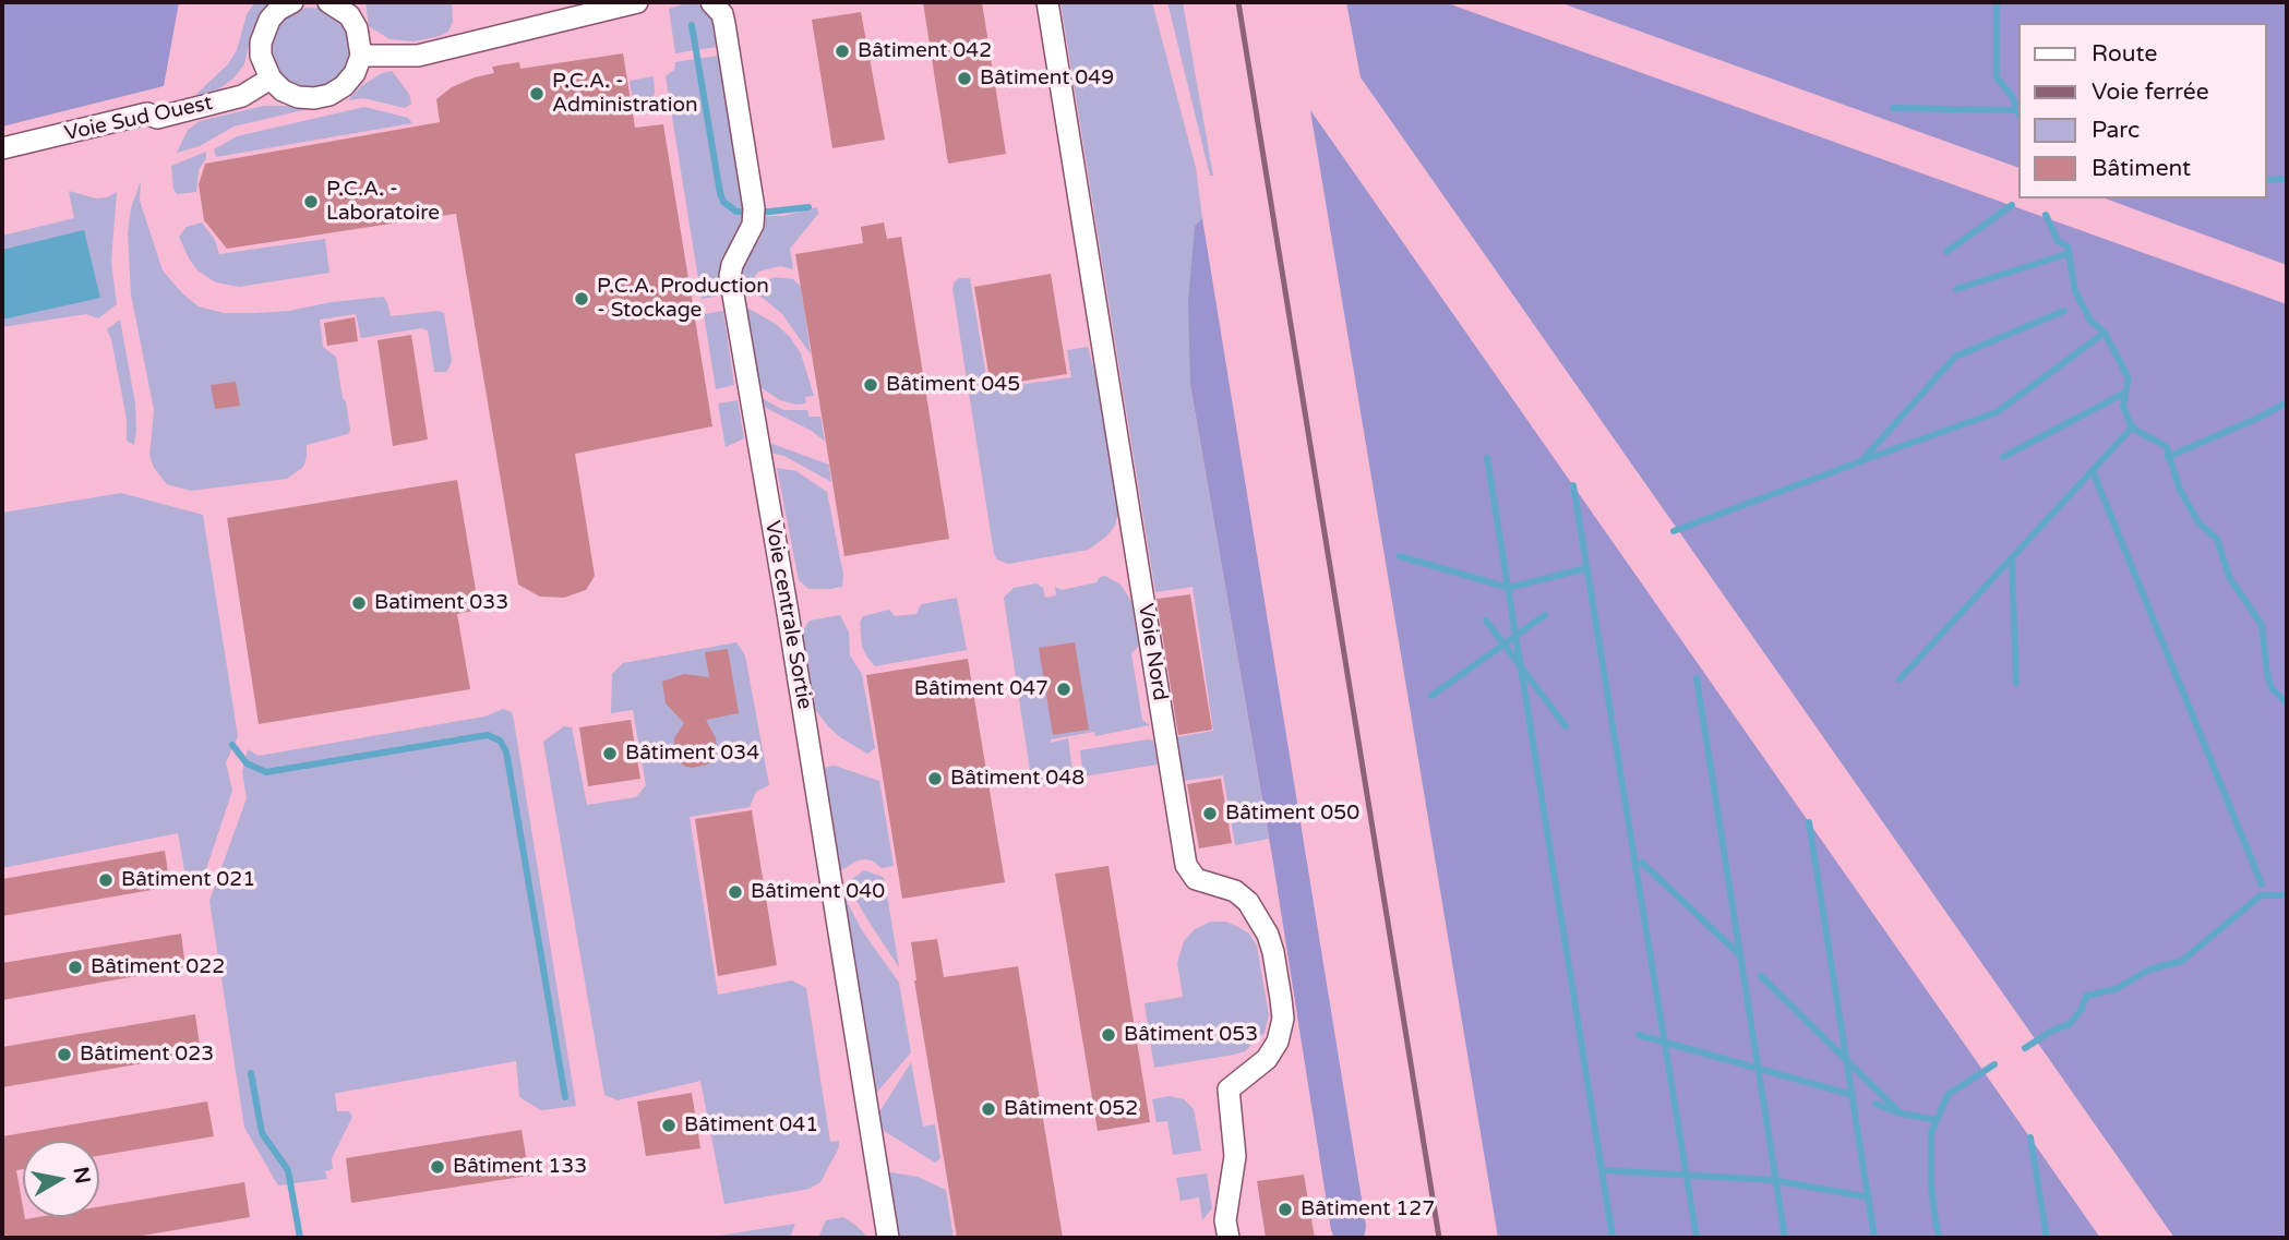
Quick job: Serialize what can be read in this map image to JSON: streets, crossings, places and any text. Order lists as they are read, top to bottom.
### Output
{
  "streets": {
    "street": ["Voie Sud Ouest", "Voie centrale Sortie", "Voie Nord"]
  },
  "places": [
    "Bâtiment 042",
    "Bâtiment 049",
    "P.C.A. - Administration",
    "P.C.A. - Laboratoire",
    "P.C.A. Production - Stockage",
    "Bâtiment 045",
    "Batiment 033",
    "Bâtiment 047",
    "Bâtiment 034",
    "Bâtiment 048",
    "Bâtiment 050",
    "Bâtiment 021",
    "Bâtiment 040",
    "Bâtiment 022",
    "Bâtiment 053",
    "Bâtiment 023",
    "Bâtiment 052",
    "Bâtiment 041",
    "Bâtiment 133",
    "Bâtiment 127"
  ],
  "legend": [
    "Route",
    "Voie ferrée",
    "Parc",
    "Bâtiment"
  ],
  "north": "right"
}
